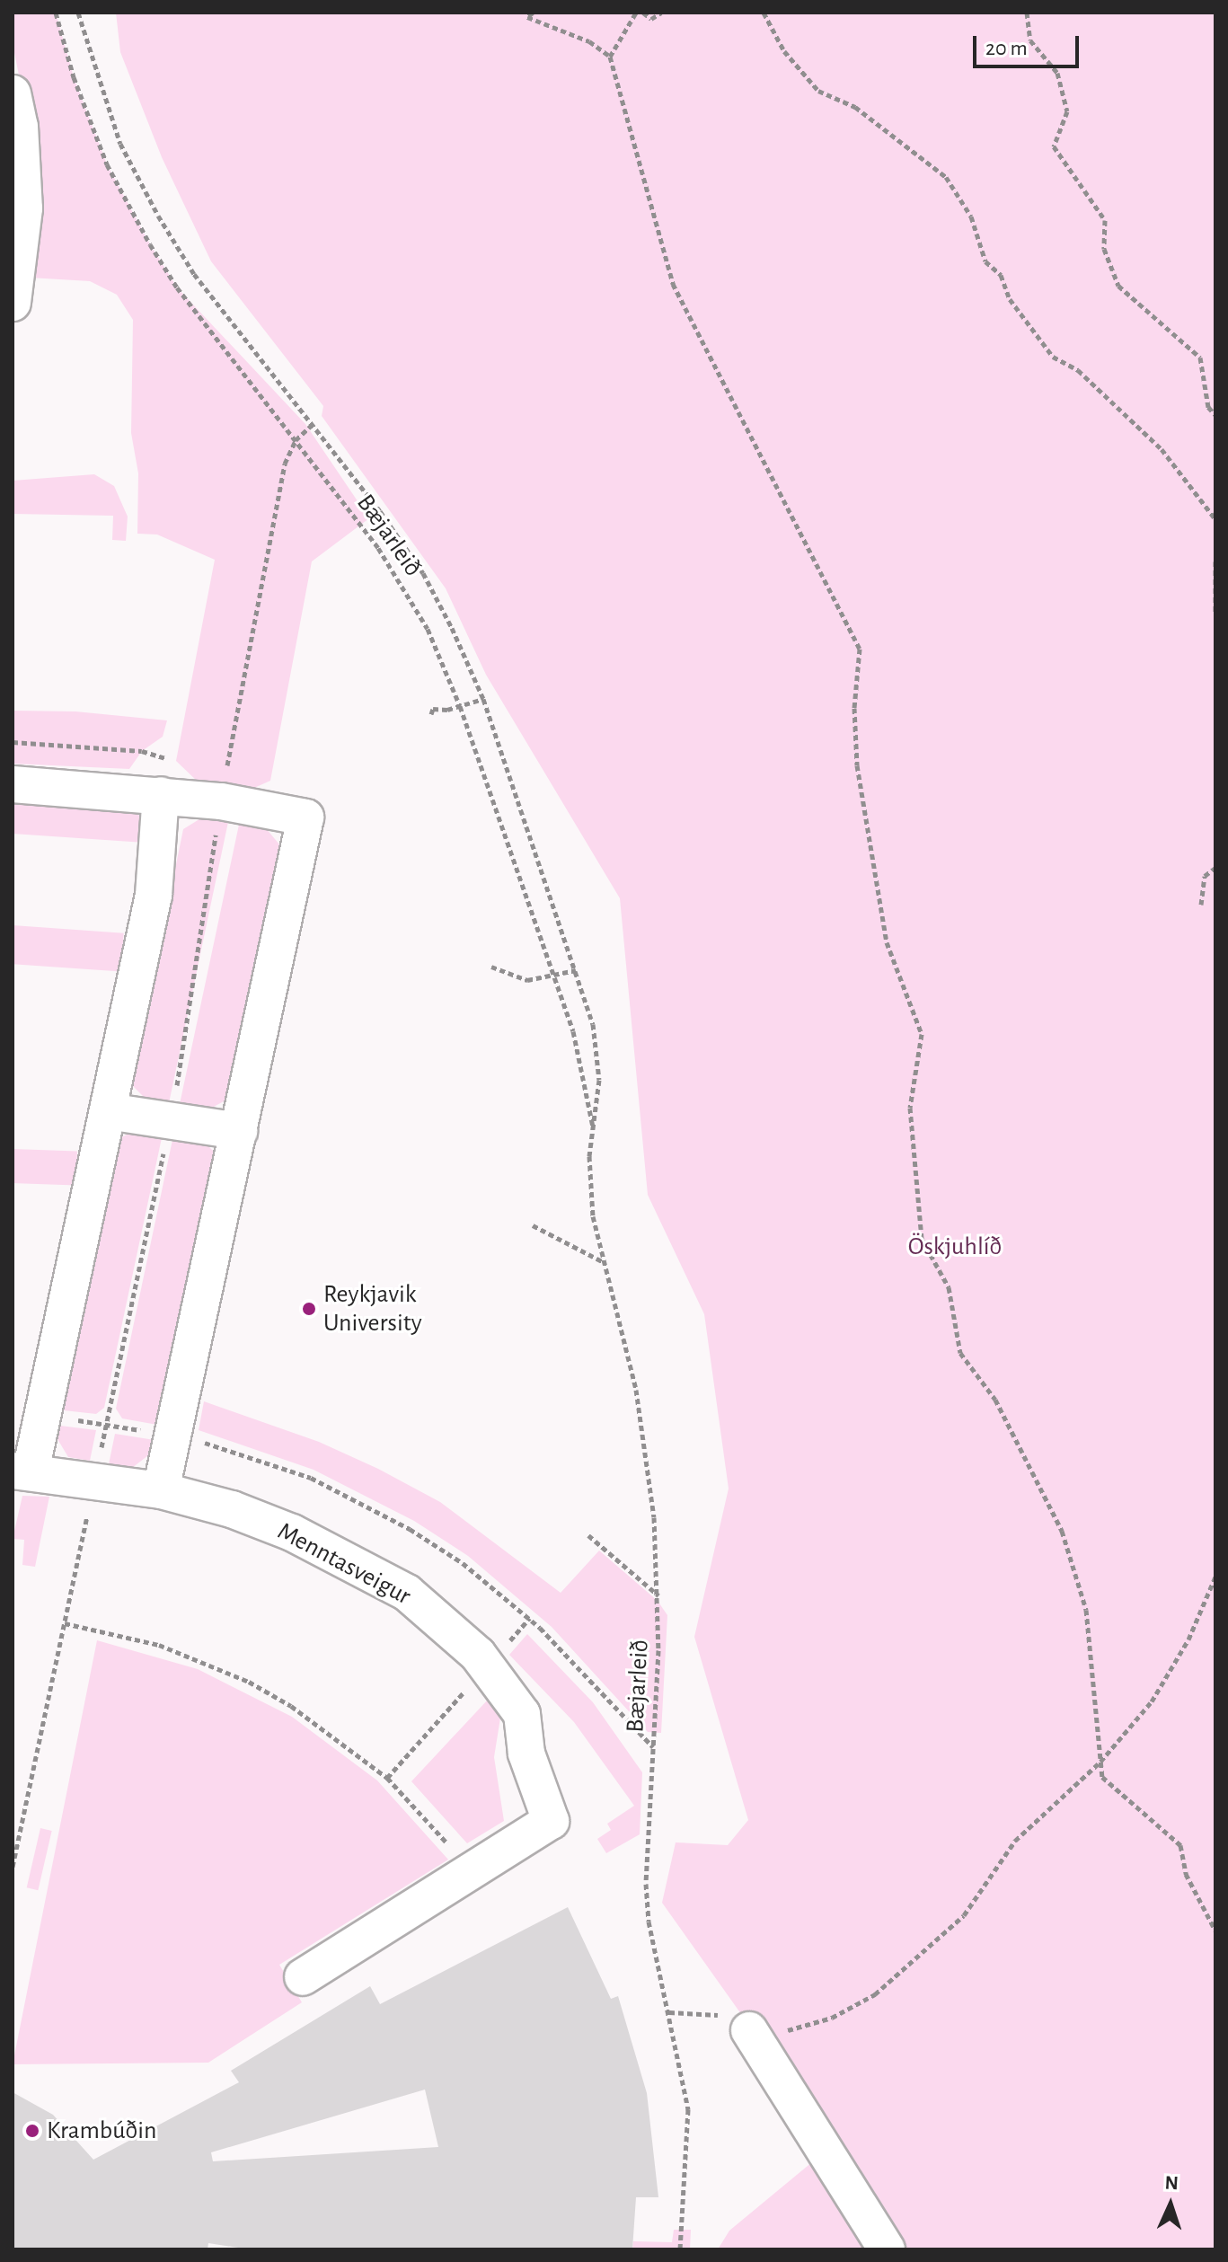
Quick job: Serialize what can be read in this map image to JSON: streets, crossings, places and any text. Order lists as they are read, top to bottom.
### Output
{
  "streets": {
    "lane": ["Menntasveigur"],
    "path": ["Bæjarleið"]
  },
  "parks": ["Öskjuhlíð"],
  "places": ["Reykjavik University", "Krambúðin"],
  "scale_bar": "20 m",
  "north": "top"
}
